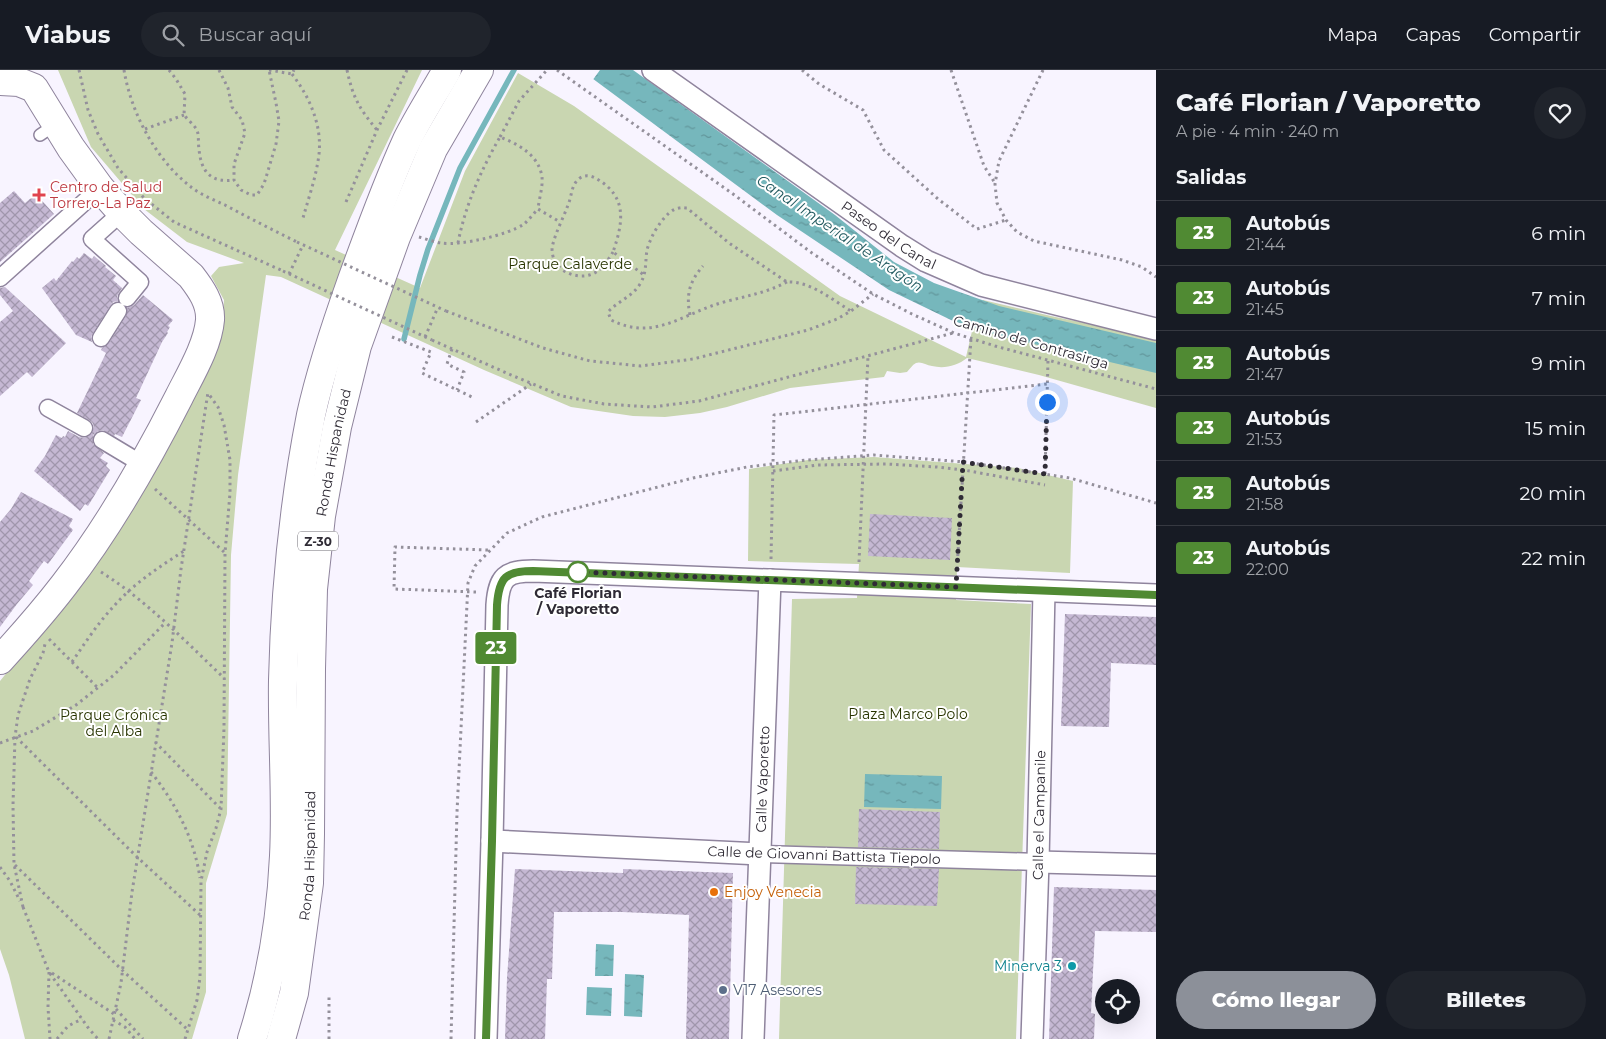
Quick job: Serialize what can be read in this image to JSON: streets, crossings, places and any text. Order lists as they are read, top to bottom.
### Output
{
  "streets": {
    "main road": ["Ronda Hispanidad", "Z-30"],
    "street": [
      "Paseo del Canal",
      "Calle Vaporetto",
      "Calle el Campanile",
      "Calle de Giovanni Battista Tiepolo"
    ],
    "path": ["Camino de Contrasirga"]
  },
  "crossings": [
    ["Calle Vaporetto", "Calle de Giovanni Battista Tiepolo"],
    ["Calle el Campanile", "Calle de Giovanni Battista Tiepolo"]
  ],
  "water": ["Canal Imperial de Aragón"],
  "parks": ["Parque Calaverde", "Plaza Marco Polo", "Parque Crónica del Alba"],
  "places": {
    "health": ["Centro de Salud Torrero-La Paz"],
    "other": [
      "Café Florian / Vaporetto",
      "Enjoy Venecia",
      "Minerva 3",
      "V17 Asesores"
    ]
  },
  "lines": ["bus line 23"],
  "page": {
    "header": "Viabus",
    "search": "Buscar aquí",
    "nav": ["Mapa", "Capas", "Compartir"],
    "on_map": "23",
    "heading": [
      ["Café Florian / Vaporetto", "A pie · 4 min · 240 m"],
      "Salidas"
    ],
    "list": [
      {
        "mark": "23",
        "name": "Autobús",
        "note": "21:44",
        "value": "6 min"
      },
      {
        "mark": "23",
        "name": "Autobús",
        "note": "21:45",
        "value": "7 min"
      },
      {
        "mark": "23",
        "name": "Autobús",
        "note": "21:47",
        "value": "9 min"
      },
      {
        "mark": "23",
        "name": "Autobús",
        "note": "21:53",
        "value": "15 min"
      },
      {
        "mark": "23",
        "name": "Autobús",
        "note": "21:58",
        "value": "20 min"
      },
      {
        "mark": "23",
        "name": "Autobús",
        "note": "22:00",
        "value": "22 min"
      }
    ],
    "buttons": ["Cómo llegar", "Billetes"]
  }
}
